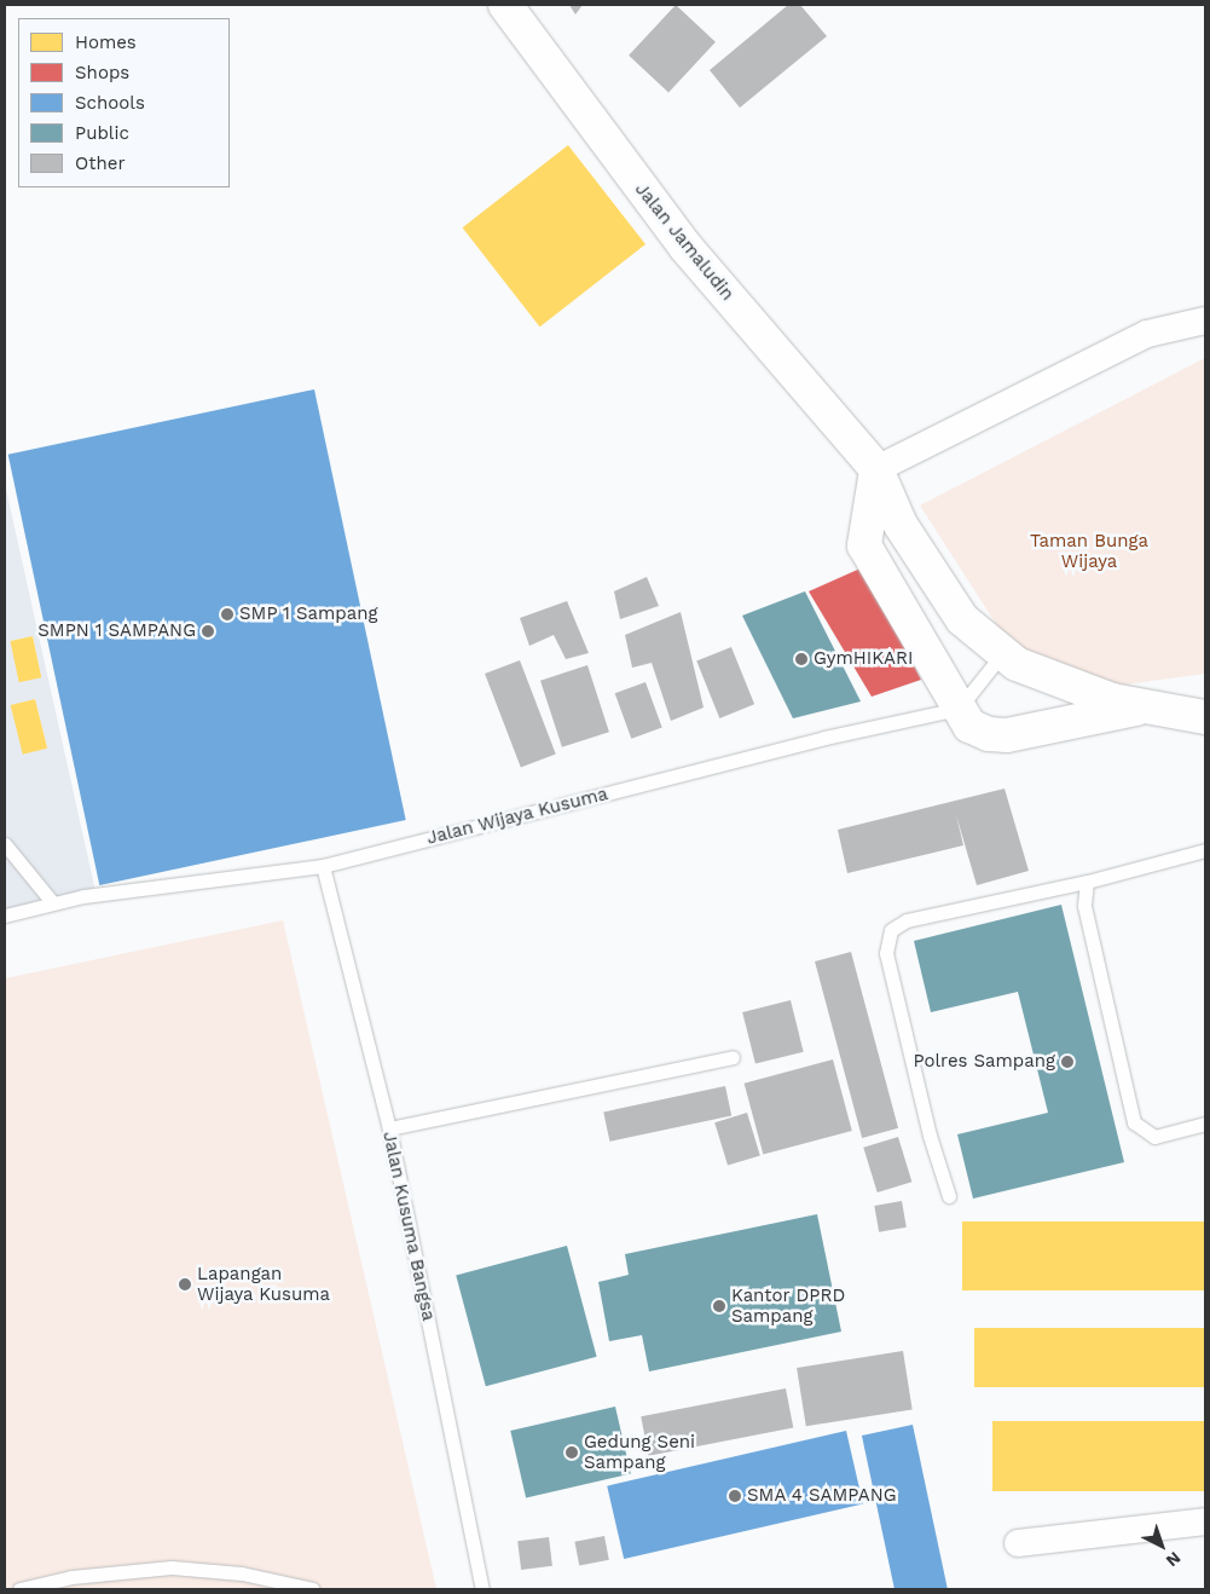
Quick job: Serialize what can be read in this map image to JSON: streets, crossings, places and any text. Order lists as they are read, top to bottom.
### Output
{
  "streets": {
    "street": ["Jalan Jamaludin"],
    "lane": ["Jalan Wijaya Kusuma", "Jalan Kusuma Bangsa"]
  },
  "crossings": [
    ["Jalan Jamaludin", "Jalan Wijaya Kusuma"],
    ["Jalan Wijaya Kusuma", "Jalan Kusuma Bangsa"]
  ],
  "parks": ["Taman Bunga Wijaya"],
  "places": [
    "SMP 1 Sampang",
    "SMPN 1 SAMPANG",
    "GymHIKARI",
    "Polres Sampang",
    "Lapangan Wijaya Kusuma",
    "Kantor DPRD Sampang",
    "Gedung Seni Sampang",
    "SMA 4 SAMPANG"
  ],
  "legend": [
    "Homes",
    "Shops",
    "Schools",
    "Public",
    "Other"
  ],
  "north": "bottom right"
}
